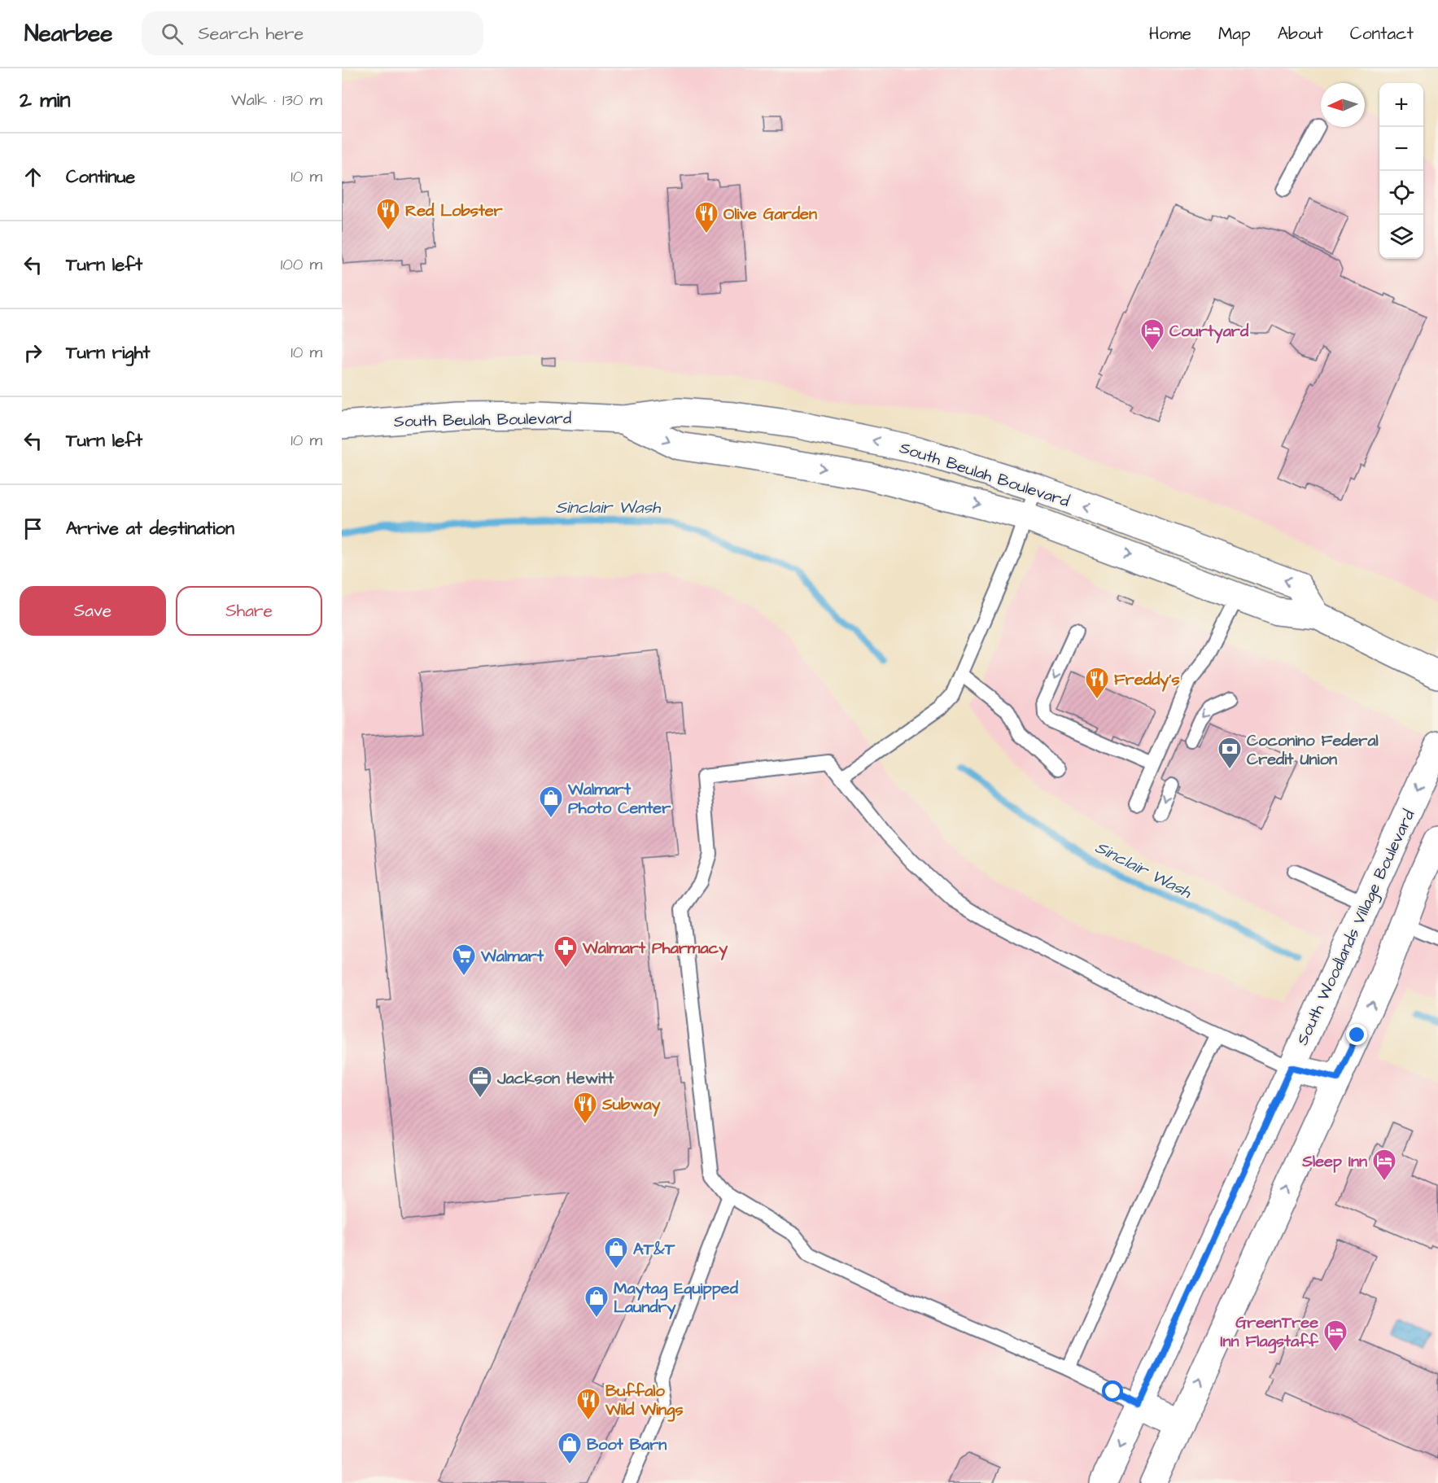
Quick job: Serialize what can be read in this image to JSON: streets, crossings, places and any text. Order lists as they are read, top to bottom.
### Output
{
  "streets": {
    "main road": ["South Beulah Boulevard", "South Woodlands Village Boulevard"]
  },
  "water": ["Sinclair Wash"],
  "places": {
    "restaurant": [
      "Red Lobster",
      "Olive Garden",
      "Freddy's",
      "Subway",
      "Buffalo Wild Wings"
    ],
    "hotel": ["Courtyard", "Sleep Inn", "GreenTree Inn Flagstaff"],
    "bank": ["Coconino Federal Credit Union"],
    "shop": [
      "Walmart Photo Center",
      "AT&T",
      "Maytag Equipped Laundry",
      "Boot Barn"
    ],
    "pharmacy": ["Walmart Pharmacy"],
    "supermarket": ["Walmart"],
    "office": ["Jackson Hewitt"]
  },
  "north": "left",
  "page": {
    "header": "Nearbee",
    "search": "Search here",
    "nav": [
      "Home",
      "Map",
      "About",
      "Contact"
    ],
    "heading": ["2 min", "Walk · 130 m"],
    "map_buttons": ["+", "−"],
    "list": [
      ["Continue", "10 m"],
      ["Turn left", "100 m"],
      ["Turn right", "10 m"],
      ["Turn left", "10 m"],
      "Arrive at destination"
    ],
    "buttons": ["Save", "Share"]
  }
}
